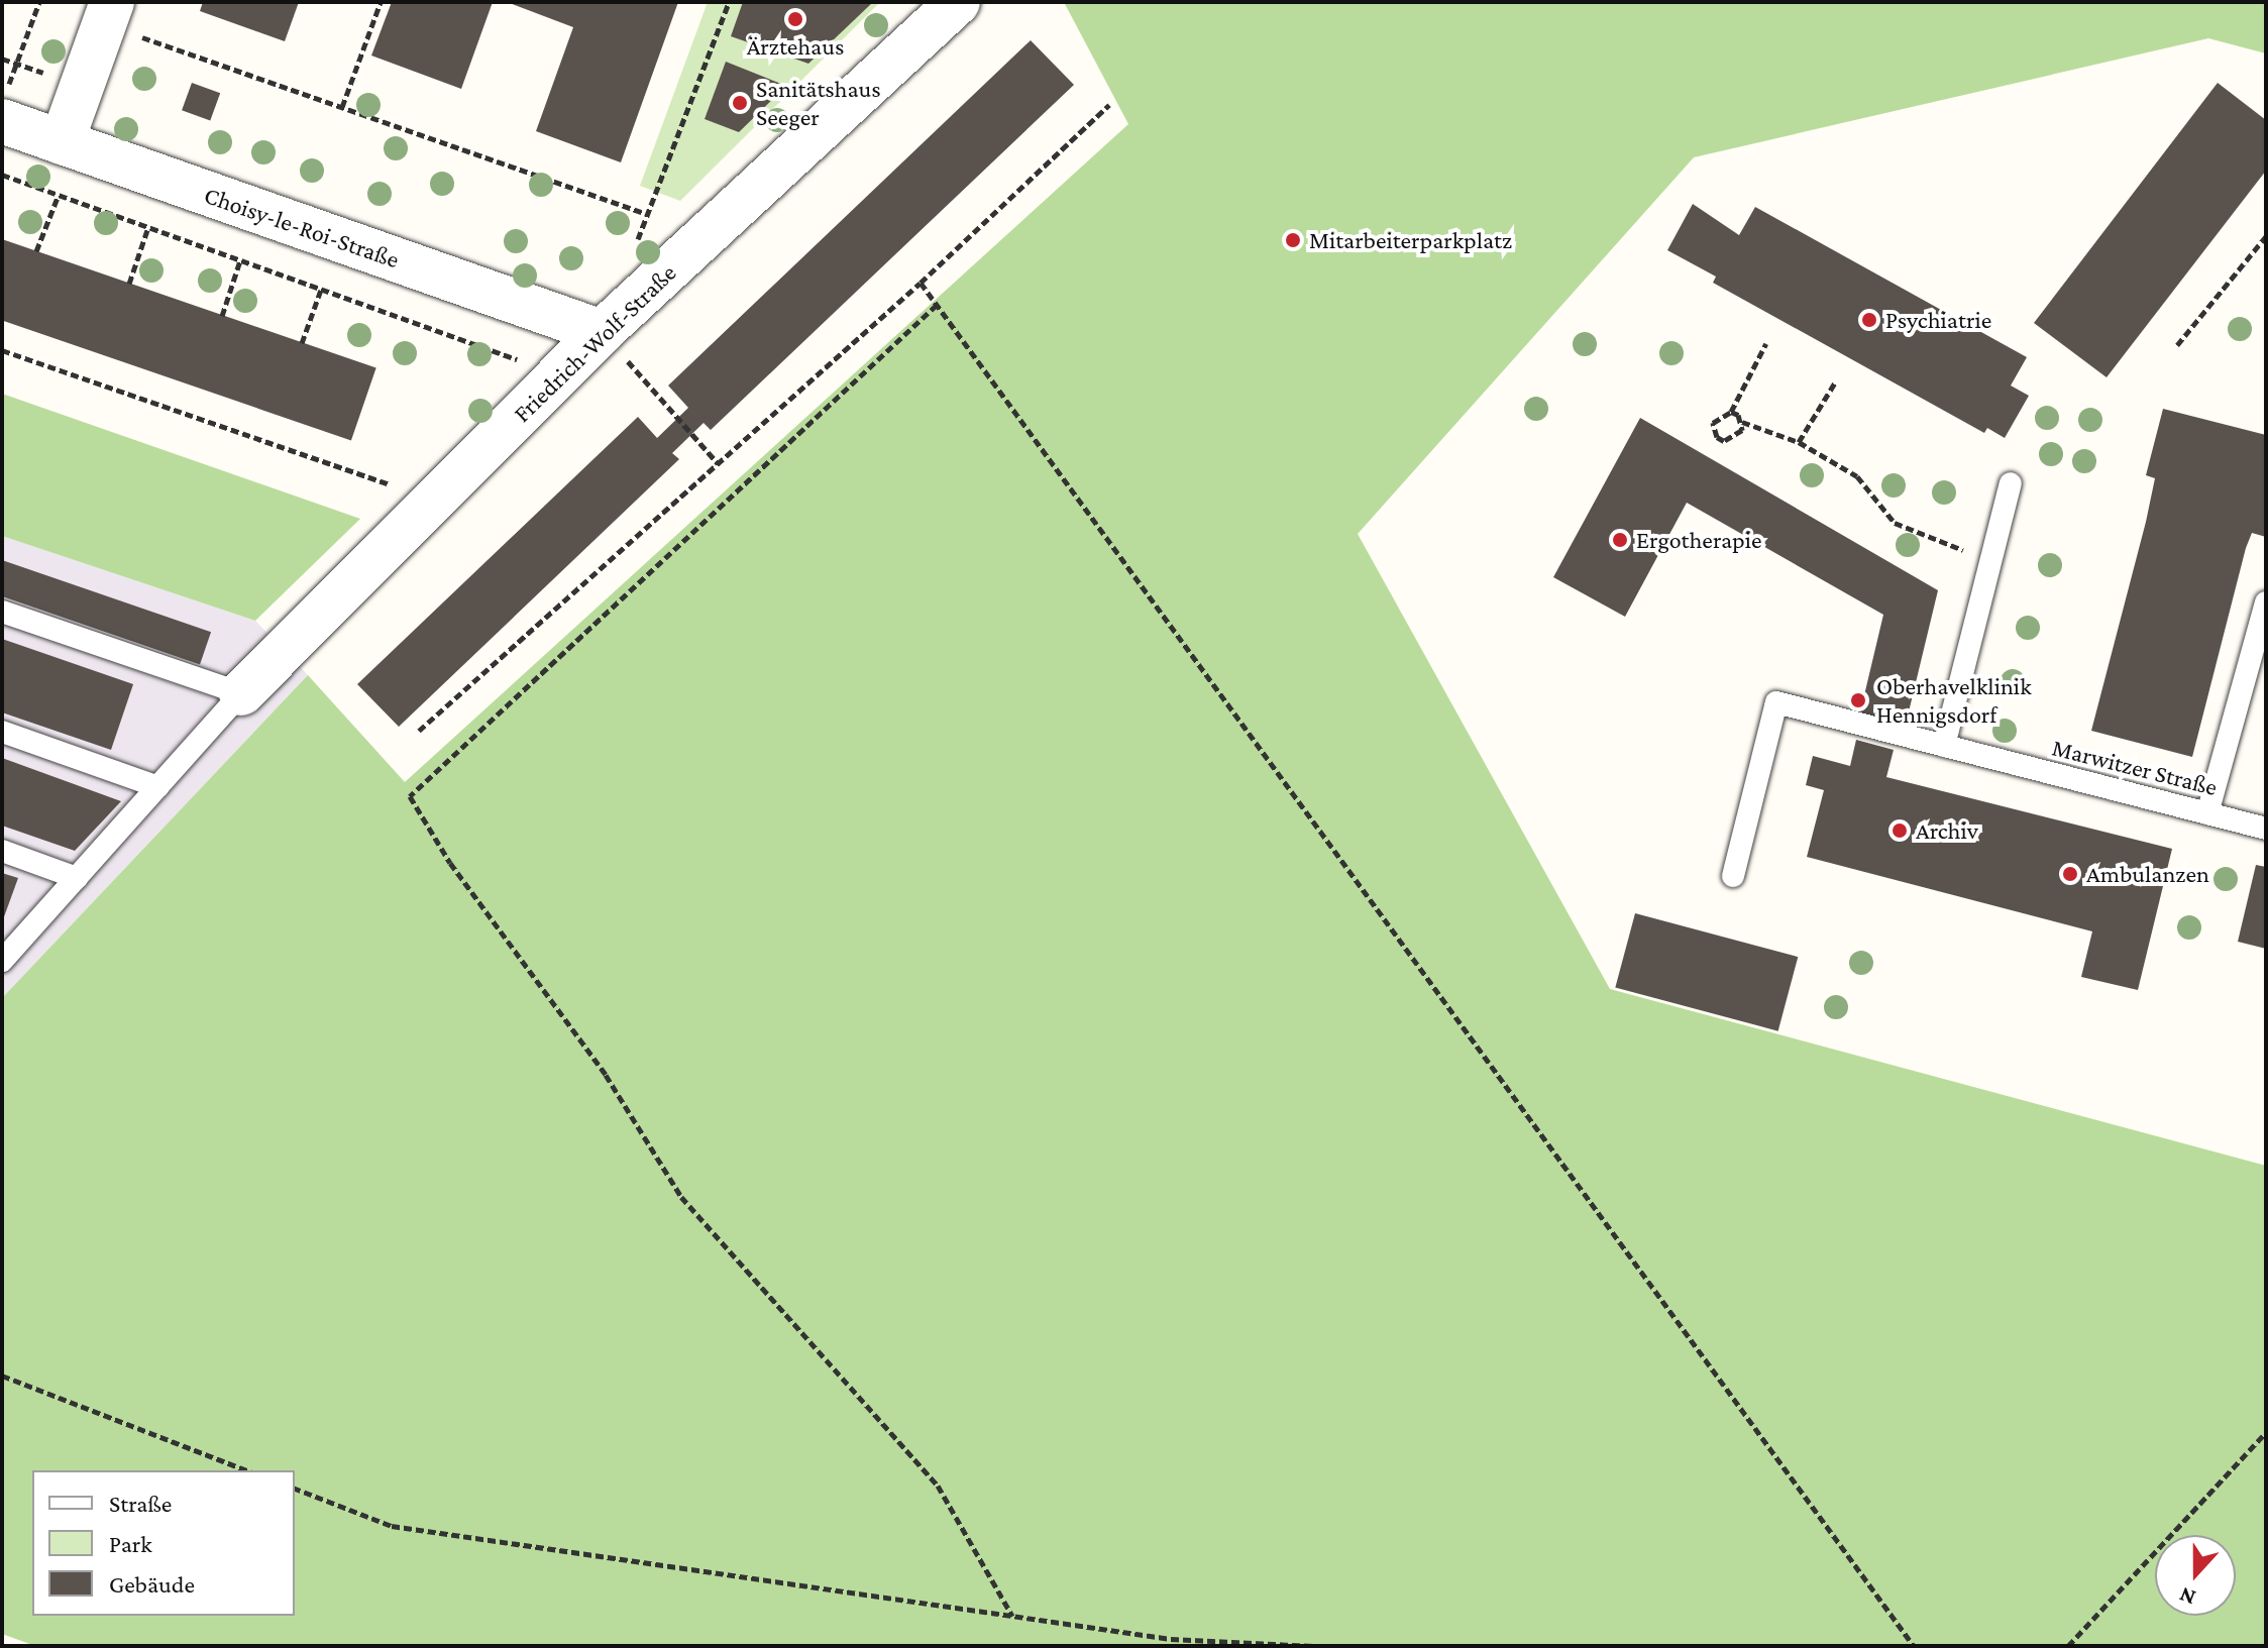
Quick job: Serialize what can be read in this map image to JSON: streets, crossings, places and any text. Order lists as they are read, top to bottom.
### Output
{
  "streets": {
    "street": ["Choisy-le-Roi-Straße", "Friedrich-Wolf-Straße"],
    "lane": ["Marwitzer Straße"]
  },
  "crossings": [
    ["Choisy-le-Roi-Straße", "Friedrich-Wolf-Straße"]
  ],
  "places": [
    "Ärztehaus",
    "Sanitätshaus Seeger",
    "Mitarbeiterparkplatz",
    "Psychiatrie",
    "Ergotherapie",
    "Oberhavelklinik Hennigsdorf",
    "Archiv",
    "Ambulanzen"
  ],
  "legend": ["Straße", "Park", "Gebäude"],
  "north": "bottom"
}
